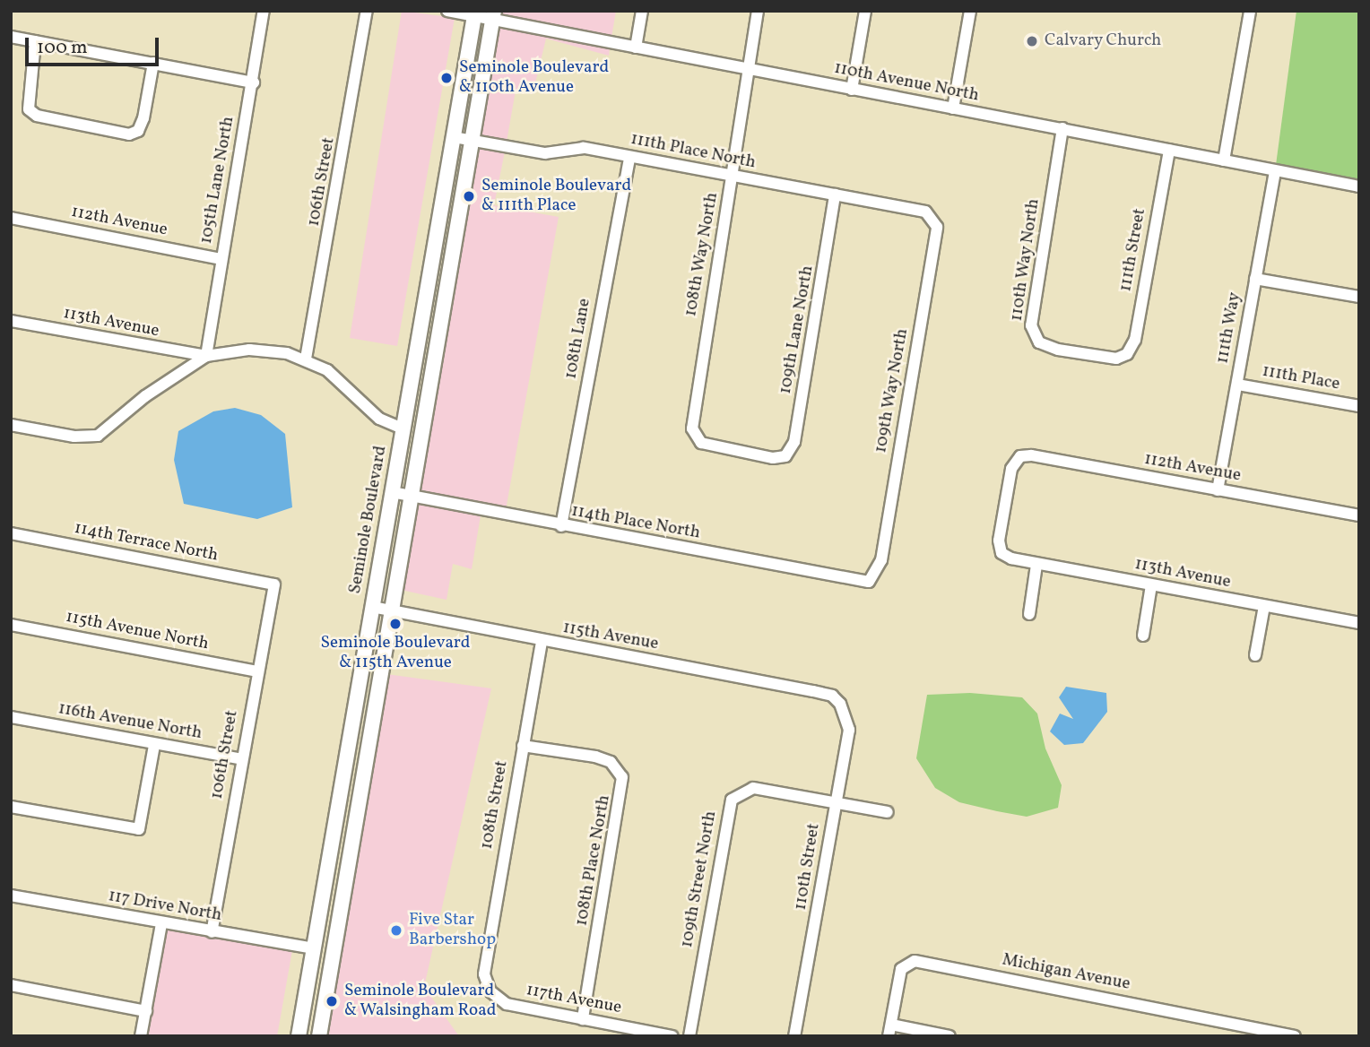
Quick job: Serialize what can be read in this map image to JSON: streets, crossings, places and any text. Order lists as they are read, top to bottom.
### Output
{
  "streets": {
    "main road": ["Seminole Boulevard"],
    "street": [
      "110th Avenue North",
      "111th Place North",
      "105th Lane North",
      "106th Street",
      "112th Avenue",
      "111th Street",
      "108th Way North",
      "110th Way North",
      "113th Avenue",
      "111th Way",
      "109th Lane North",
      "108th Lane",
      "111th Place",
      "109th Way North",
      "114th Place North",
      "114th Terrace North",
      "115th Avenue North",
      "115th Avenue",
      "116th Avenue North",
      "108th Street",
      "108th Place North",
      "110th Street",
      "109th Street North",
      "117 Drive North",
      "Michigan Avenue",
      "117th Avenue"
    ]
  },
  "crossings": [
    ["110th Avenue North", "111th Street"],
    ["110th Avenue North", "108th Way North"],
    ["110th Avenue North", "110th Way North"],
    ["110th Avenue North", "111th Way"],
    ["110th Avenue North", "Seminole Boulevard"],
    ["111th Place North", "108th Way North"],
    ["111th Place North", "109th Lane North"],
    ["111th Place North", "108th Lane"],
    ["111th Place North", "109th Way North"],
    ["111th Place North", "Seminole Boulevard"],
    ["105th Lane North", "112th Avenue"],
    ["105th Lane North", "113th Avenue"],
    ["106th Street", "114th Terrace North"],
    ["106th Street", "115th Avenue North"],
    ["106th Street", "116th Avenue North"],
    ["106th Street", "117 Drive North"],
    ["112th Avenue", "113th Avenue"],
    ["112th Avenue", "111th Way"],
    ["111th Street", "110th Way North"],
    ["108th Way North", "109th Lane North"],
    ["111th Way", "111th Place"],
    ["108th Lane", "114th Place North"],
    ["109th Way North", "114th Place North"],
    ["Seminole Boulevard", "114th Place North"],
    ["Seminole Boulevard", "115th Avenue"],
    ["Seminole Boulevard", "117 Drive North"],
    ["115th Avenue", "108th Street"],
    ["115th Avenue", "110th Street"],
    ["108th Street", "108th Place North"],
    ["108th Street", "117th Avenue"],
    ["108th Place North", "117th Avenue"],
    ["110th Street", "109th Street North"]
  ],
  "places": [
    "Calvary Church",
    "Seminole Boulevard & 110th Avenue",
    "Seminole Boulevard & 111th Place",
    "Seminole Boulevard & 115th Avenue",
    "Five Star Barbershop",
    "Seminole Boulevard & Walsingham Road"
  ],
  "scale_bar": "100 m"
}
